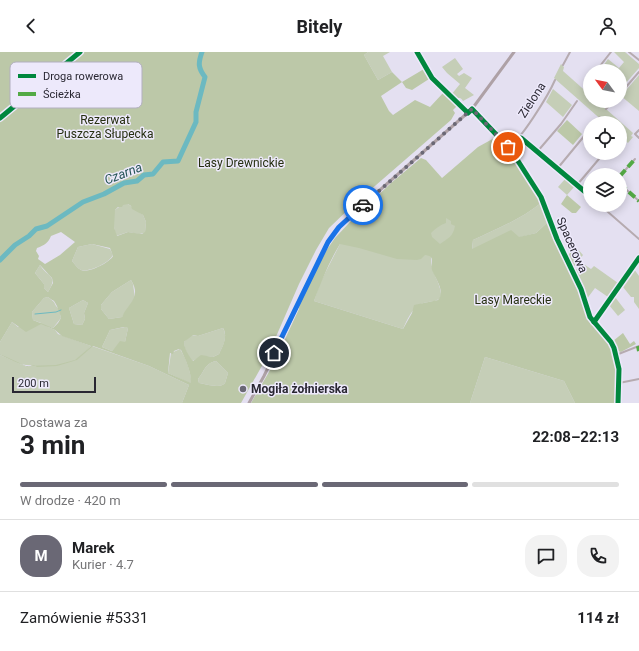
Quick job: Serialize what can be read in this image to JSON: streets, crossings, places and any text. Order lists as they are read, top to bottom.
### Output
{
  "streets": {
    "street": ["Zielona", "Spacerowa"]
  },
  "crossings": [
    ["Zielona", "Spacerowa"]
  ],
  "water": ["Czarna"],
  "parks": ["Rezerwat Puszcza Słupecka", "Lasy Drewnickie", "Lasy Mareckie"],
  "places": ["Mogiła żołnierska"],
  "legend": ["Droga rowerowa", "Ścieżka"],
  "scale_bar": "200 m",
  "north": "top left",
  "page": {
    "header": "Bitely",
    "scale": "200 m",
    "heading": ["3 min", "Dostawa za", "22:08–22:13"],
    "panel": [
      "Marek",
      "Kurier · 4.7",
      "Zamówienie #5331",
      "114 zł"
    ],
    "bar": "W drodze · 420 m",
    "round": "M"
  }
}
